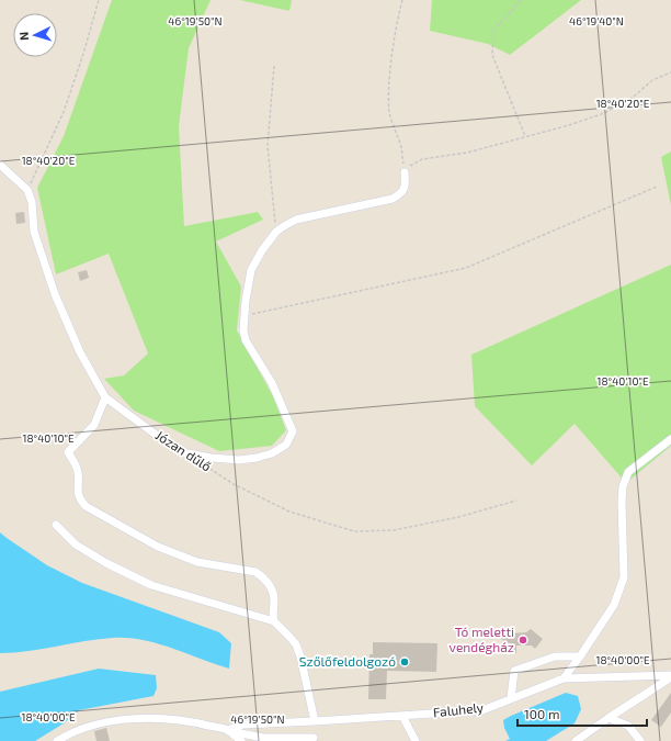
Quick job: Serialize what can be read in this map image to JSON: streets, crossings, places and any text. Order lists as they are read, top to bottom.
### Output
{
  "streets": {
    "street": ["Józan dűlő", "Faluhely"]
  },
  "places": ["Tó meletti vendégház", "Szőlőfeldolgozó"],
  "scale_bar": "100 m",
  "north": "left",
  "coordinates": [
    "46°19'50\"N",
    "46°19'40\"N",
    "18°40'20\"E",
    "18°40'10\"E",
    "18°40'00\"E"
  ]
}
